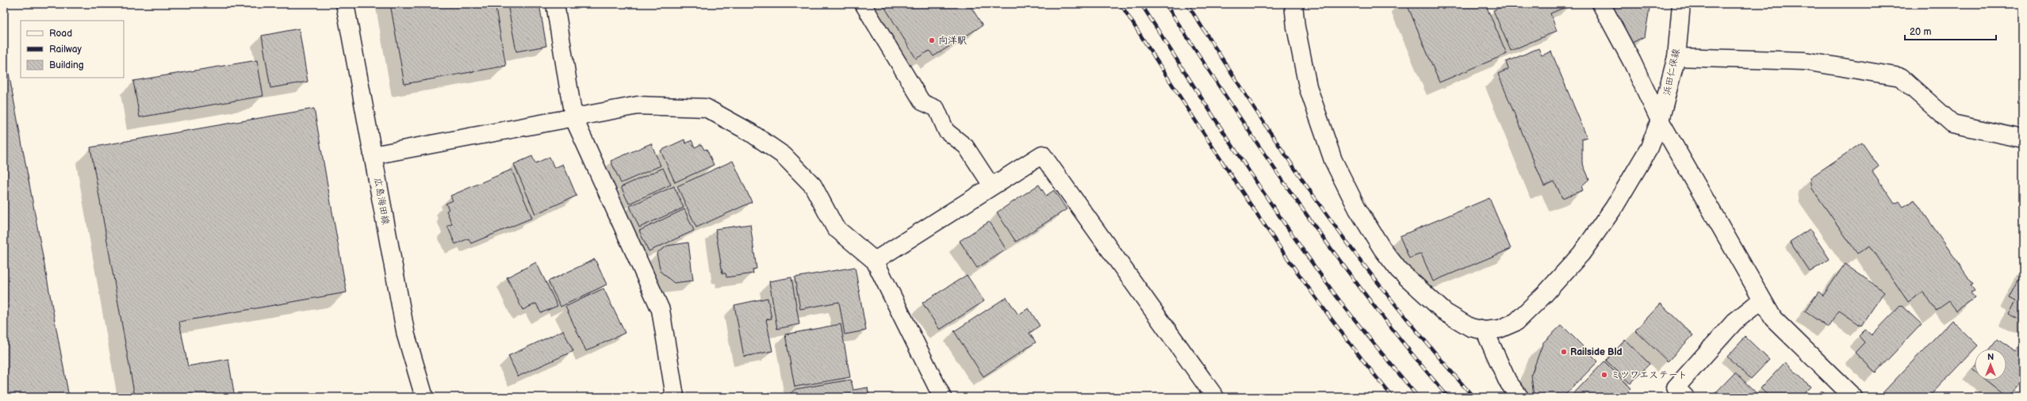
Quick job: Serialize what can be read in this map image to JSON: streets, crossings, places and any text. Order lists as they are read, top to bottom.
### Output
{
  "streets": {
    "street": ["浜田仁保線", "広島海田線"]
  },
  "places": ["向洋駅", "Railside Bld", "ミツワエステート"],
  "legend": ["Road", "Railway", "Building"],
  "scale_bar": "20 m",
  "north": "top"
}
